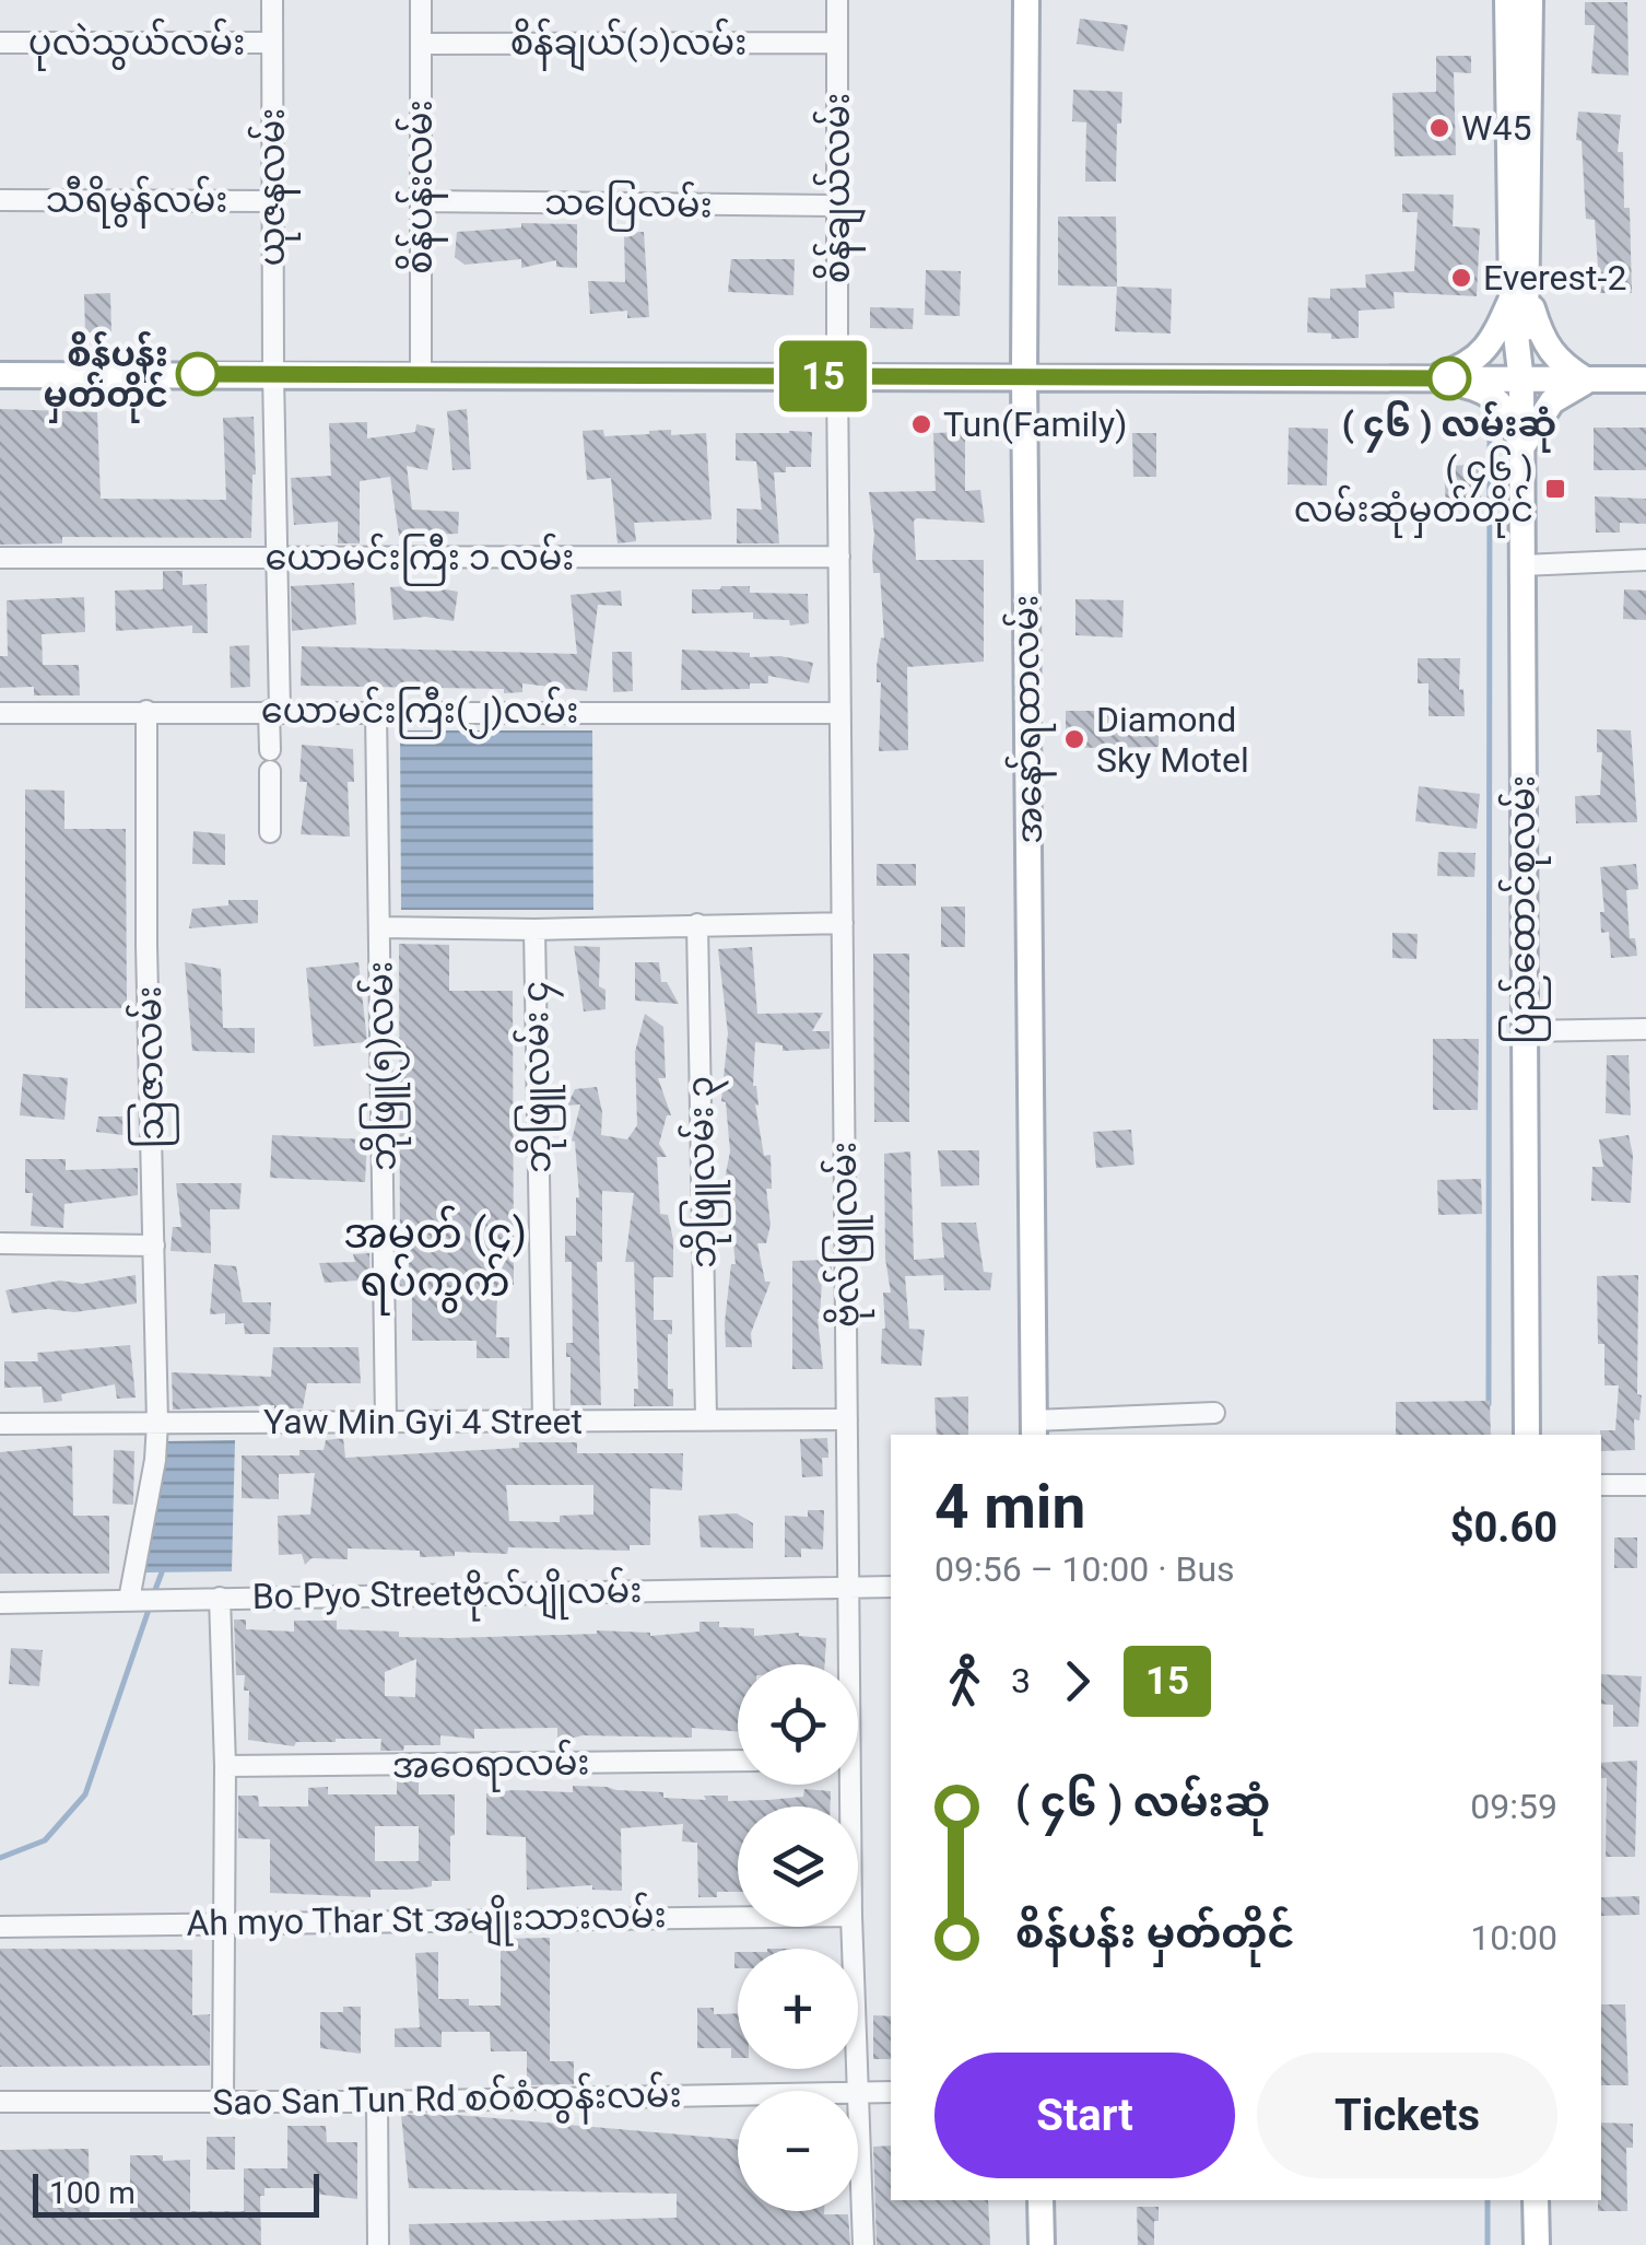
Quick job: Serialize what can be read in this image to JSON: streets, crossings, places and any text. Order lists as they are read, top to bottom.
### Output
{
  "streets": {
    "main road": ["အနော်ရထာလမ်း", "ပြည်ထောင်စုလမ်း"],
    "street": [
      "ပုလဲသွယ်လမ်း",
      "စိန်ချယ်(၁)လမ်း",
      "ယုဇနလမ်း",
      "စိန်ပန်းလမ်း",
      "စိန်ချယ်လမ်း",
      "သီရိမွန်လမ်း",
      "သပြေလမ်း",
      "ယောမင်းကြီး ၁ လမ်း",
      "ယောမင်းကြီး(၂)လမ်း",
      "ဘိုဖြူ(၅)လမ်း",
      "သြဇာလမ်း",
      "ဘိုဖြူလမ်း ၄",
      "ဘိုဖြူလမ်း ၃",
      "ဗိုလ်ဖြူလမ်း",
      "Yaw Min Gyi 4 Street",
      "Bo Pyo Streetဗိုလ်ပျိုလမ်း",
      "အဝေရာလမ်း",
      "Ah myo Thar St အမျိုးသားလမ်း",
      "Sao San Tun Rd စဝ်စံထွန်းလမ်း"
    ]
  },
  "crossings": [
    ["ပုလဲသွယ်လမ်း", "ယုဇနလမ်း"],
    ["စိန်ချယ်(၁)လမ်း", "စိန်ပန်းလမ်း"],
    ["စိန်ချယ်(၁)လမ်း", "စိန်ချယ်လမ်း"],
    ["ယုဇနလမ်း", "သီရိမွန်လမ်း"],
    ["ယုဇနလမ်း", "ယောမင်းကြီး ၁ လမ်း"],
    ["ယုဇနလမ်း", "ယောမင်းကြီး(၂)လမ်း"],
    ["စိန်ပန်းလမ်း", "သပြေလမ်း"],
    ["စိန်ချယ်လမ်း", "သပြေလမ်း"],
    ["စိန်ချယ်လမ်း", "ဗိုလ်ဖြူလမ်း"],
    ["ယောမင်းကြီး ၁ လမ်း", "ဗိုလ်ဖြူလမ်း"],
    ["ယောမင်းကြီး(၂)လမ်း", "ဘိုဖြူ(၅)လမ်း"],
    ["ယောမင်းကြီး(၂)လမ်း", "သြဇာလမ်း"],
    ["ယောမင်းကြီး(၂)လမ်း", "ဗိုလ်ဖြူလမ်း"],
    ["ဘိုဖြူ(၅)လမ်း", "Yaw Min Gyi 4 Street"],
    ["သြဇာလမ်း", "Yaw Min Gyi 4 Street"],
    ["သြဇာလမ်း", "Bo Pyo Streetဗိုလ်ပျိုလမ်း"],
    ["ဘိုဖြူလမ်း ၄", "Yaw Min Gyi 4 Street"],
    ["ဘိုဖြူလမ်း ၃", "Yaw Min Gyi 4 Street"],
    ["ဗိုလ်ဖြူလမ်း", "Yaw Min Gyi 4 Street"],
    ["ဗိုလ်ဖြူလမ်း", "Bo Pyo Streetဗိုလ်ပျိုလမ်း"],
    ["ဗိုလ်ဖြူလမ်း", "Sao San Tun Rd စဝ်စံထွန်းလမ်း"]
  ],
  "districts": ["အမှတ် (၄) ရပ်ကွက်"],
  "places": {
    "other": [
      "W45",
      "Everest-2",
      "စိန်ပန်း မှတ်တိုင်",
      "( ၄၆ ) လမ်းဆုံ",
      "Tun(Family)",
      "Diamond Sky Motel"
    ],
    "transit": ["( ၄၆ ) လမ်းဆုံမှတ်တိုင်"]
  },
  "lines": ["bus line 15"],
  "scale_bar": "100 m",
  "page": {
    "on_map": "15",
    "heading": ["4 min", "09:56 – 10:00 · Bus", "$0.60"],
    "legs": ["3", "15"],
    "map_buttons": ["+", "−"],
    "list": [
      {
        "name": "( ၄၆ ) လမ်းဆုံ",
        "value": "09:59"
      },
      {
        "name": "စိန်ပန်း မှတ်တိုင်",
        "value": "10:00"
      }
    ],
    "buttons": ["Start", "Tickets"],
    "scale": "100 m"
  }
}
